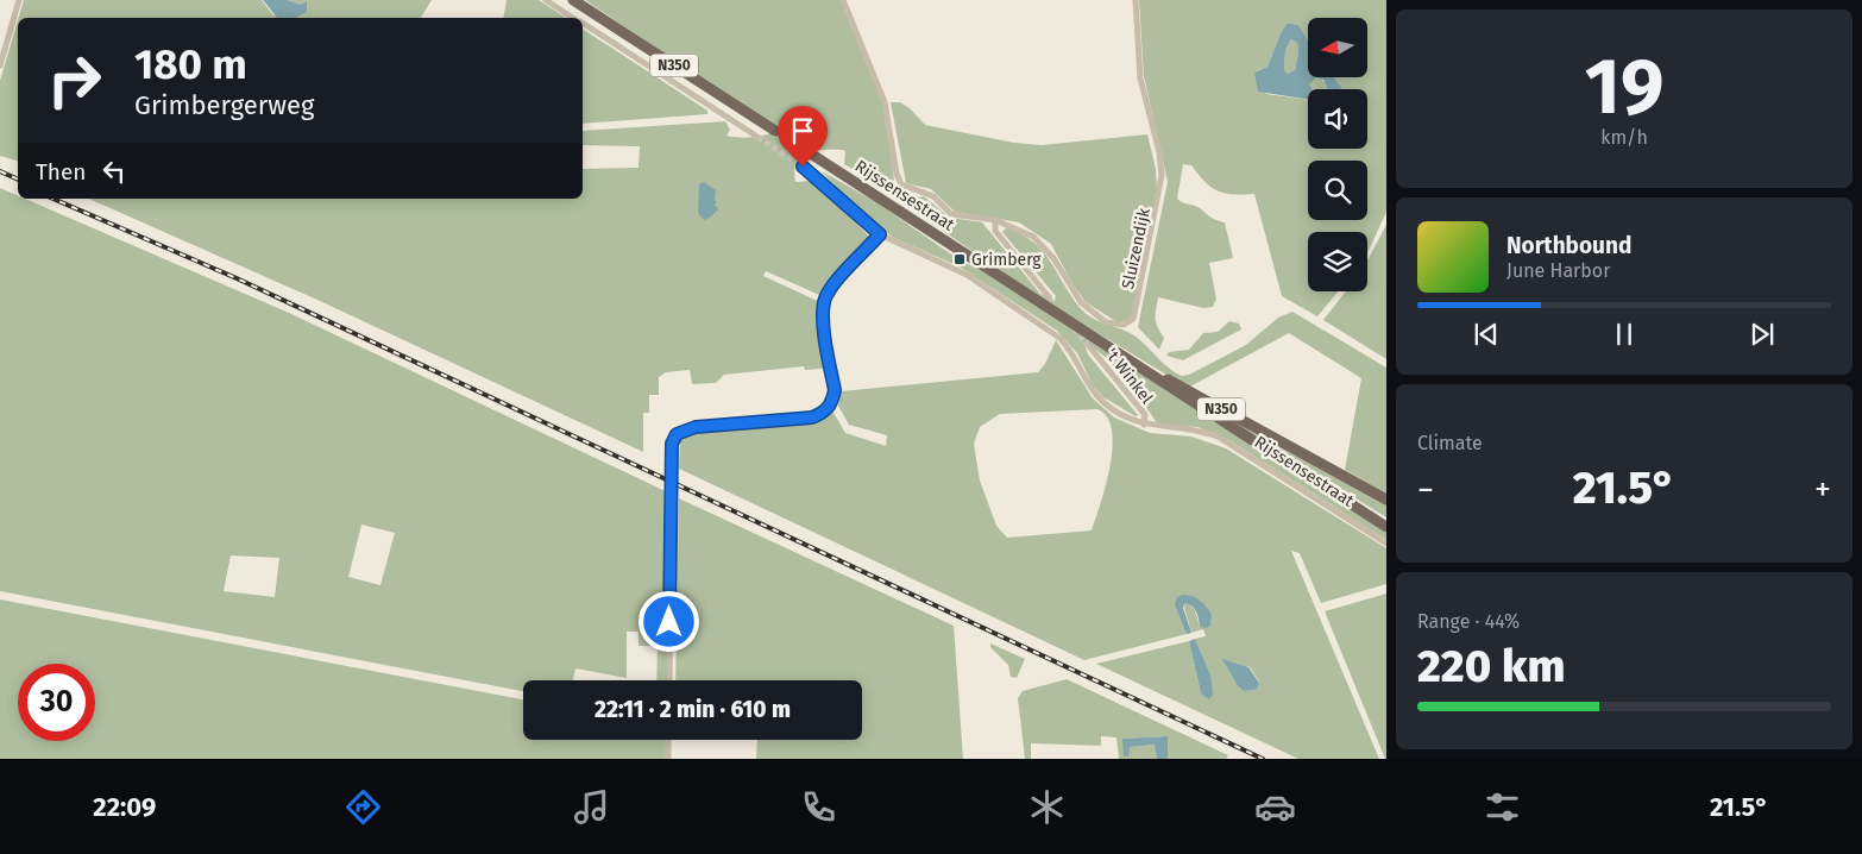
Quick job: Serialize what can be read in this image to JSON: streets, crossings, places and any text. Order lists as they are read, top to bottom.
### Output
{
  "streets": {
    "main road": ["N350", "Rijssensestraat"],
    "street": ["Sluizendijk", "'t Winkel"]
  },
  "crossings": [
    ["Rijssensestraat", "'t Winkel"]
  ],
  "places": {
    "transit": ["Grimberg"]
  },
  "north": "left",
  "page": {
    "tile": [
      ["19", "km/h"],
      "Climate",
      ["Range · 44%", "220 km"]
    ],
    "turn": ["180 m", "Grimbergerweg"],
    "then": "Then",
    "song": ["Northbound", "June Harbor"],
    "heat": ["−", "21.5°", "+"],
    "limit": "30",
    "trip": "22:11 · 2 min · 610 m",
    "tabs": ["22:09", "21.5°"]
  }
}
